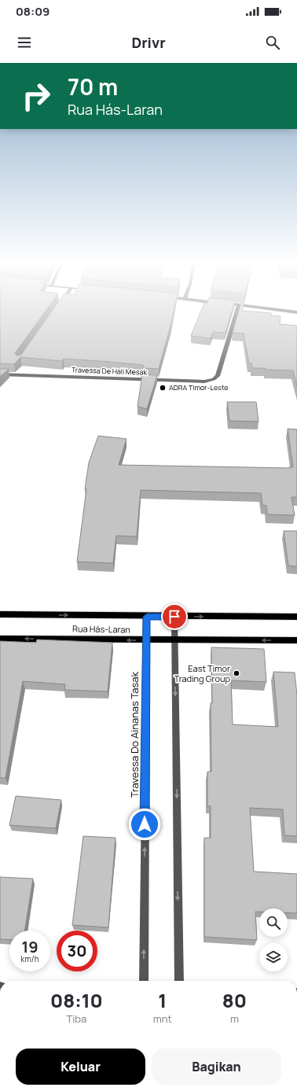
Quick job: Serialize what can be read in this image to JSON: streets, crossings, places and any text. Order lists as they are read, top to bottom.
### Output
{
  "streets": {
    "main road": ["Rua Hás-Laran"],
    "street": ["Travessa De Hali Mesak", "Travessa Do Ainanas Tasak"]
  },
  "crossings": [
    ["Rua Hás-Laran", "Travessa Do Ainanas Tasak"]
  ],
  "places": ["ADRA Timor-Leste", "East Timor Trading Group"],
  "page": {
    "status": "08:09",
    "header": "Drivr",
    "turn": ["70 m", "Rua Hás-Laran"],
    "speed": "19 km/h",
    "limit": "30",
    "eta": [
      "08:10",
      "Tiba",
      "1",
      "mnt",
      "80",
      "m"
    ],
    "buttons": ["Keluar", "Bagikan"]
  }
}
